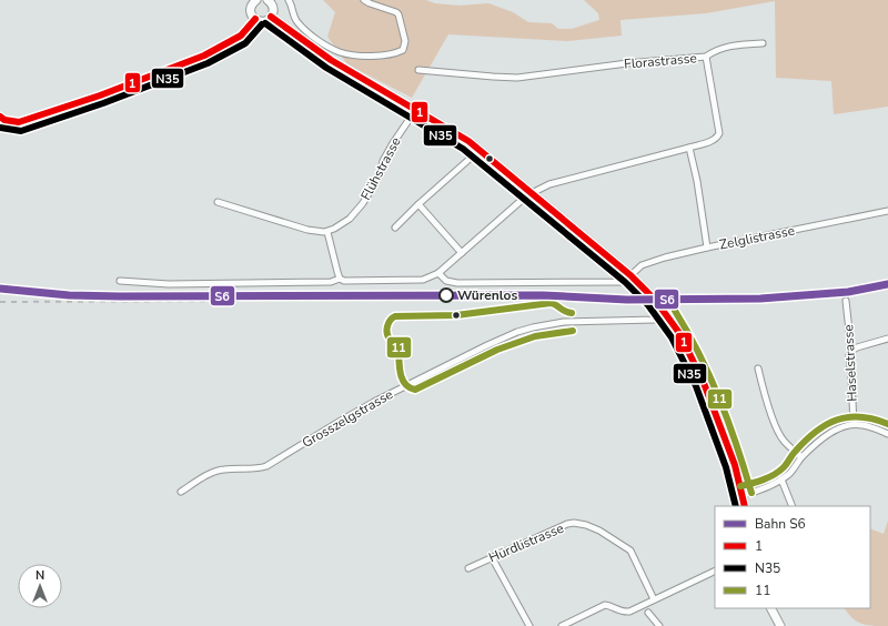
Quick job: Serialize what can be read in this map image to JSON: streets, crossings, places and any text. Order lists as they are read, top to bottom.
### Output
{
  "streets": {
    "street": [
      "Florastrasse",
      "Flühstrasse",
      "Zelglistrasse",
      "Haselstrasse",
      "Grosszelgstrasse",
      "Hürdlistrasse"
    ]
  },
  "crossings": [
    ["Florastrasse", "Zelglistrasse"]
  ],
  "places": ["Würenlos"],
  "lines": [
    "transit line 1",
    "transit line N35",
    "rail line S6",
    "transit line 11"
  ],
  "legend": [
    "Bahn S6",
    "1",
    "N35",
    "11"
  ],
  "north": "top"
}
